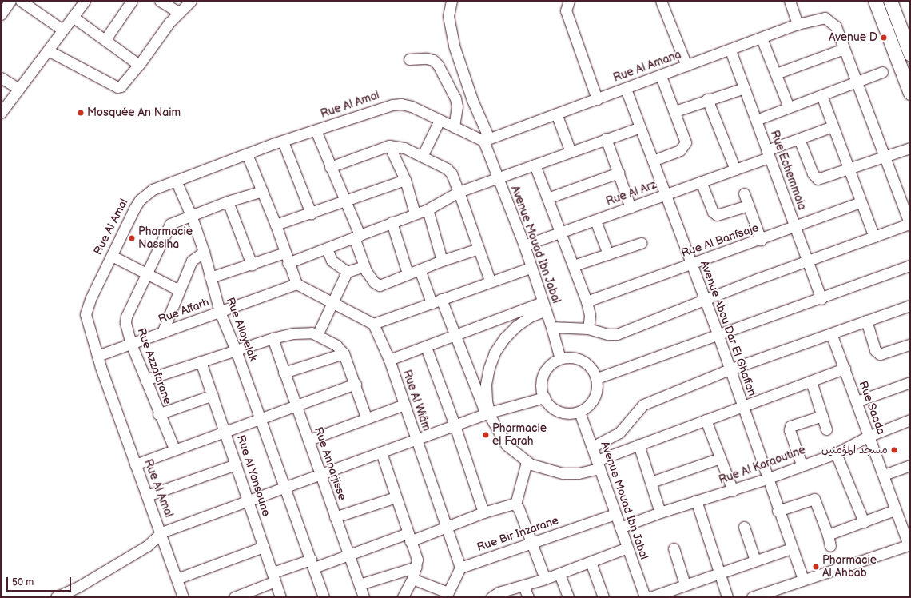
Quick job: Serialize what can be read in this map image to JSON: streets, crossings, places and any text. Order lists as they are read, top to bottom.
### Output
{
  "streets": {
    "street": [
      "Rue Al Amana",
      "Rue Al Amal",
      "Rue Echemmaia",
      "Rue Al Arz",
      "Rue Al Banfsaje",
      "Avenue Mouad Ibn Jabal",
      "Rue Alfarh",
      "Avenue Abou Dar El Ghaffari",
      "Rue Allayelak",
      "Rue Azzafarane",
      "Rue Al Wiâm",
      "Rue Saada",
      "Rue Annarjisse",
      "Rue Al Karaoutine",
      "Rue Al Yansoune",
      "Rue Bir Inzarane"
    ]
  },
  "crossings": [
    ["Rue Al Amana", "Rue Al Amal"],
    ["Rue Al Amana", "Rue Echemmaia"],
    ["Rue Al Amana", "Avenue Mouad Ibn Jabal"],
    ["Rue Al Amana", "Avenue Abou Dar El Ghaffari"],
    ["Rue Al Amal", "Avenue Mouad Ibn Jabal"],
    ["Rue Al Amal", "Rue Alfarh"],
    ["Rue Al Amal", "Rue Allayelak"],
    ["Rue Echemmaia", "Rue Al Arz"],
    ["Rue Echemmaia", "Rue Al Banfsaje"],
    ["Rue Al Arz", "Avenue Mouad Ibn Jabal"],
    ["Rue Al Arz", "Avenue Abou Dar El Ghaffari"],
    ["Rue Al Banfsaje", "Avenue Abou Dar El Ghaffari"],
    ["Avenue Mouad Ibn Jabal", "Rue Al Karaoutine"],
    ["Avenue Mouad Ibn Jabal", "Rue Bir Inzarane"],
    ["Rue Alfarh", "Rue Allayelak"],
    ["Rue Alfarh", "Rue Azzafarane"],
    ["Avenue Abou Dar El Ghaffari", "Rue Al Karaoutine"],
    ["Rue Allayelak", "Rue Azzafarane"],
    ["Rue Al Wiâm", "Rue Bir Inzarane"],
    ["Rue Saada", "Rue Al Karaoutine"]
  ],
  "places": [
    "Avenue D",
    "Mosquée An Naim",
    "Pharmacie Nassiha",
    "Pharmacie el Farah",
    "مسجد المؤمنين",
    "Pharmacie Al Ahbab"
  ],
  "scale_bar": "50 m"
}
